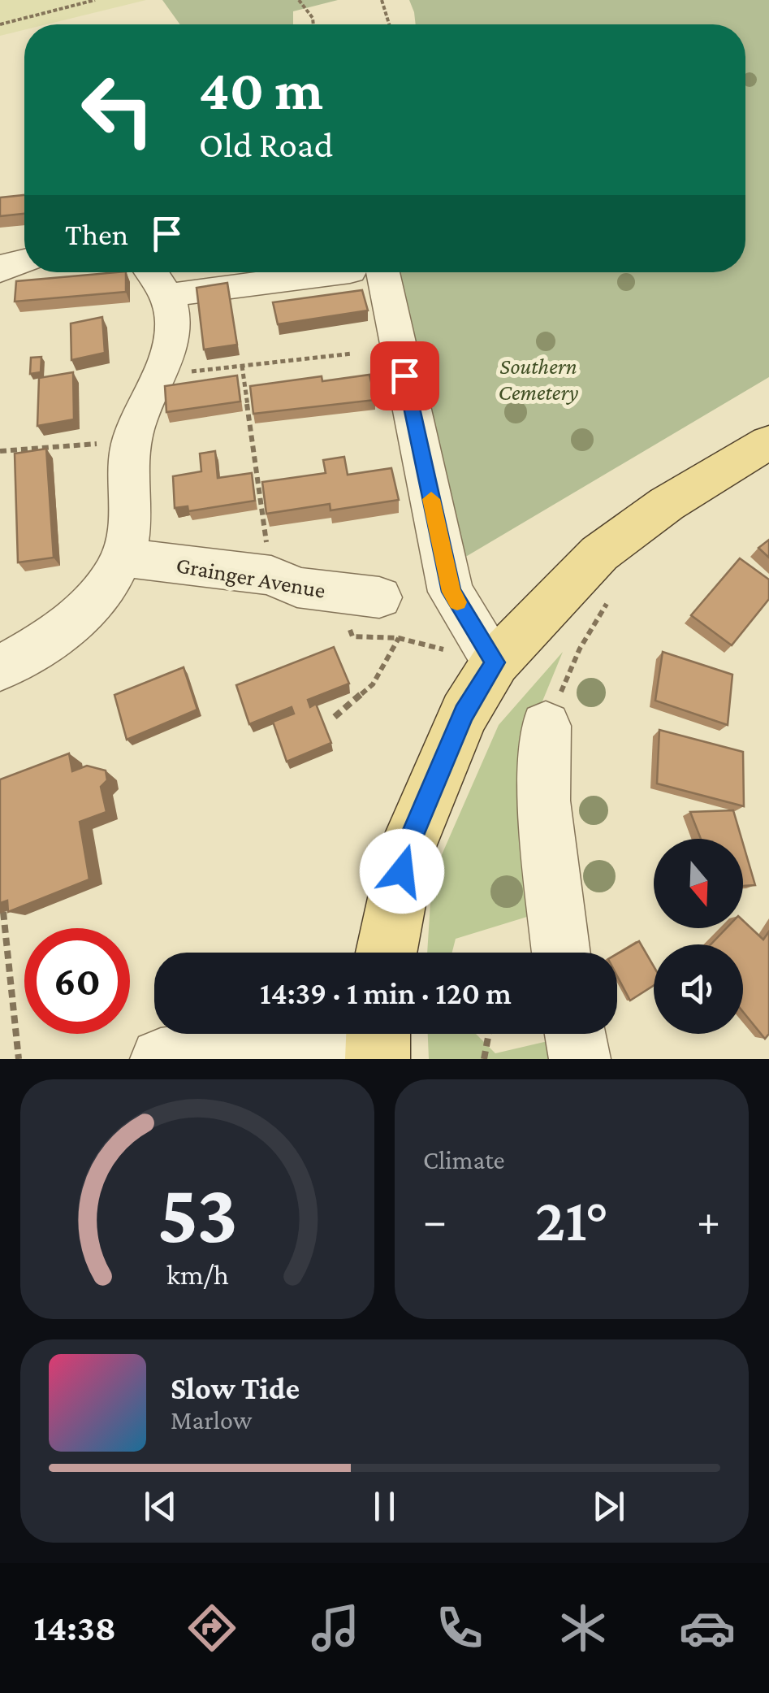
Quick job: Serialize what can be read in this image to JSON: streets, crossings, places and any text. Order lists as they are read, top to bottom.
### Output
{
  "streets": {
    "street": ["Grainger Avenue"]
  },
  "parks": ["Southern Cemetery"],
  "north": "bottom",
  "page": {
    "turn": ["40 m", "Old Road"],
    "then": "Then",
    "limit": "60",
    "trip": "14:39 · 1 min · 120 m",
    "tile": "Climate",
    "heat": ["−", "21°", "+"],
    "song": ["Slow Tide", "Marlow"],
    "tabs": "14:38",
    "gauge": ["53", "km/h"]
  }
}
